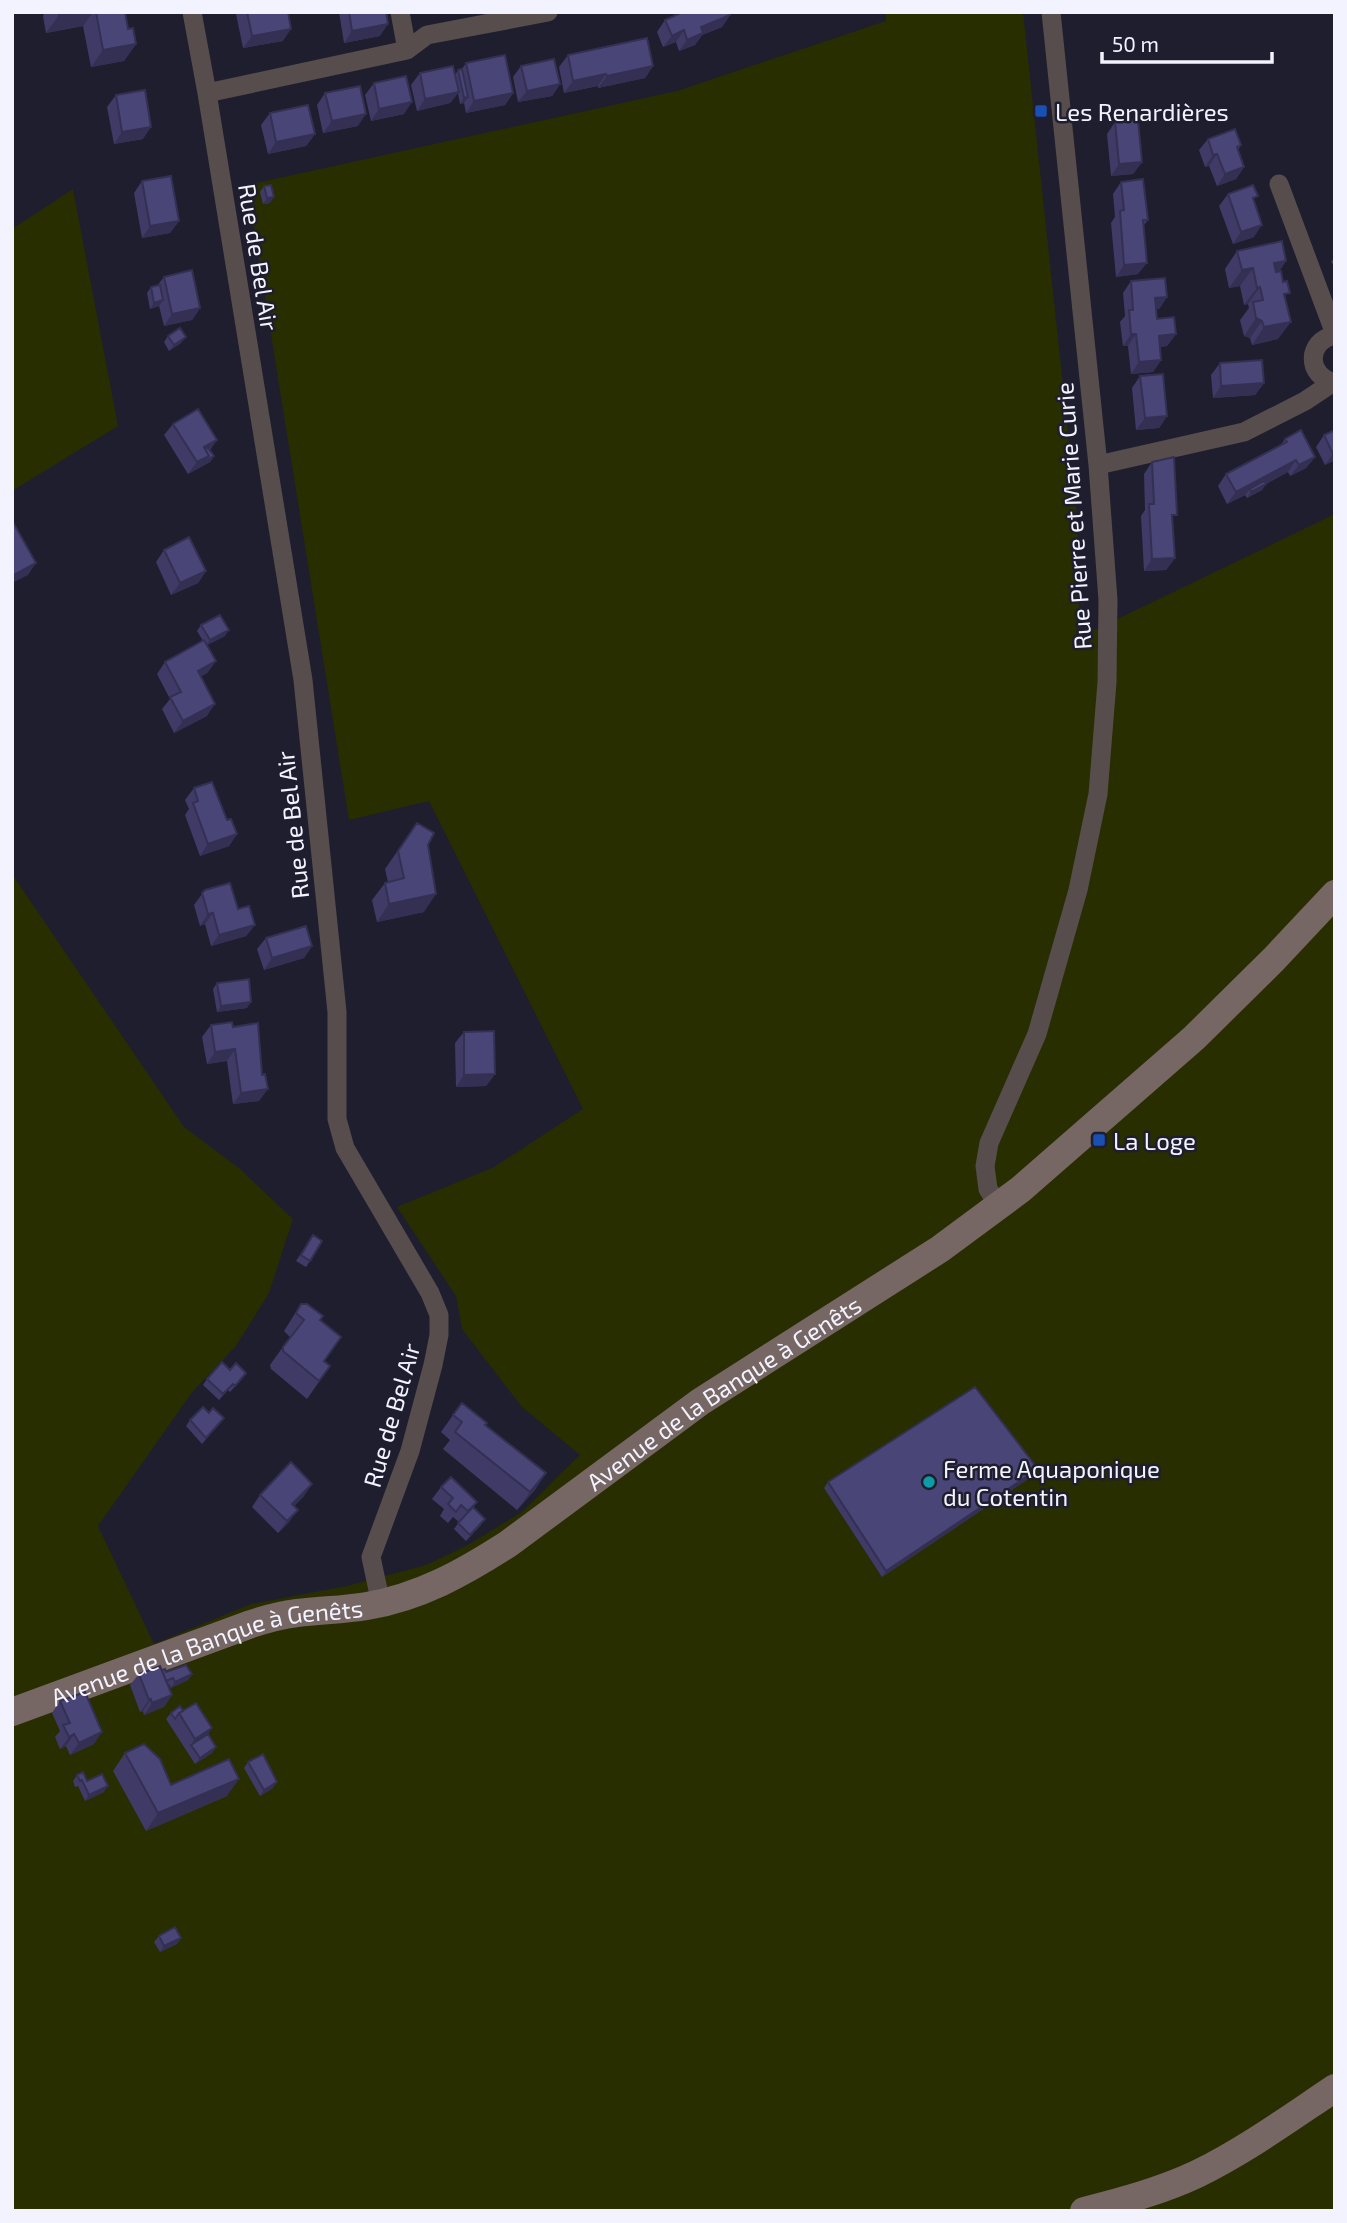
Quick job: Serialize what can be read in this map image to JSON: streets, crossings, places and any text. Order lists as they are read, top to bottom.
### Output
{
  "streets": {
    "street": ["Rue de Bel Air", "Rue Pierre et Marie Curie", "Avenue de la Banque à Genêts"]
  },
  "crossings": [
    ["Rue de Bel Air", "Avenue de la Banque à Genêts"],
    ["Rue Pierre et Marie Curie", "Avenue de la Banque à Genêts"]
  ],
  "places": {
    "transit": ["Les Renardières", "La Loge"],
    "other": ["Ferme Aquaponique du Cotentin"]
  },
  "scale_bar": "50 m"
}
